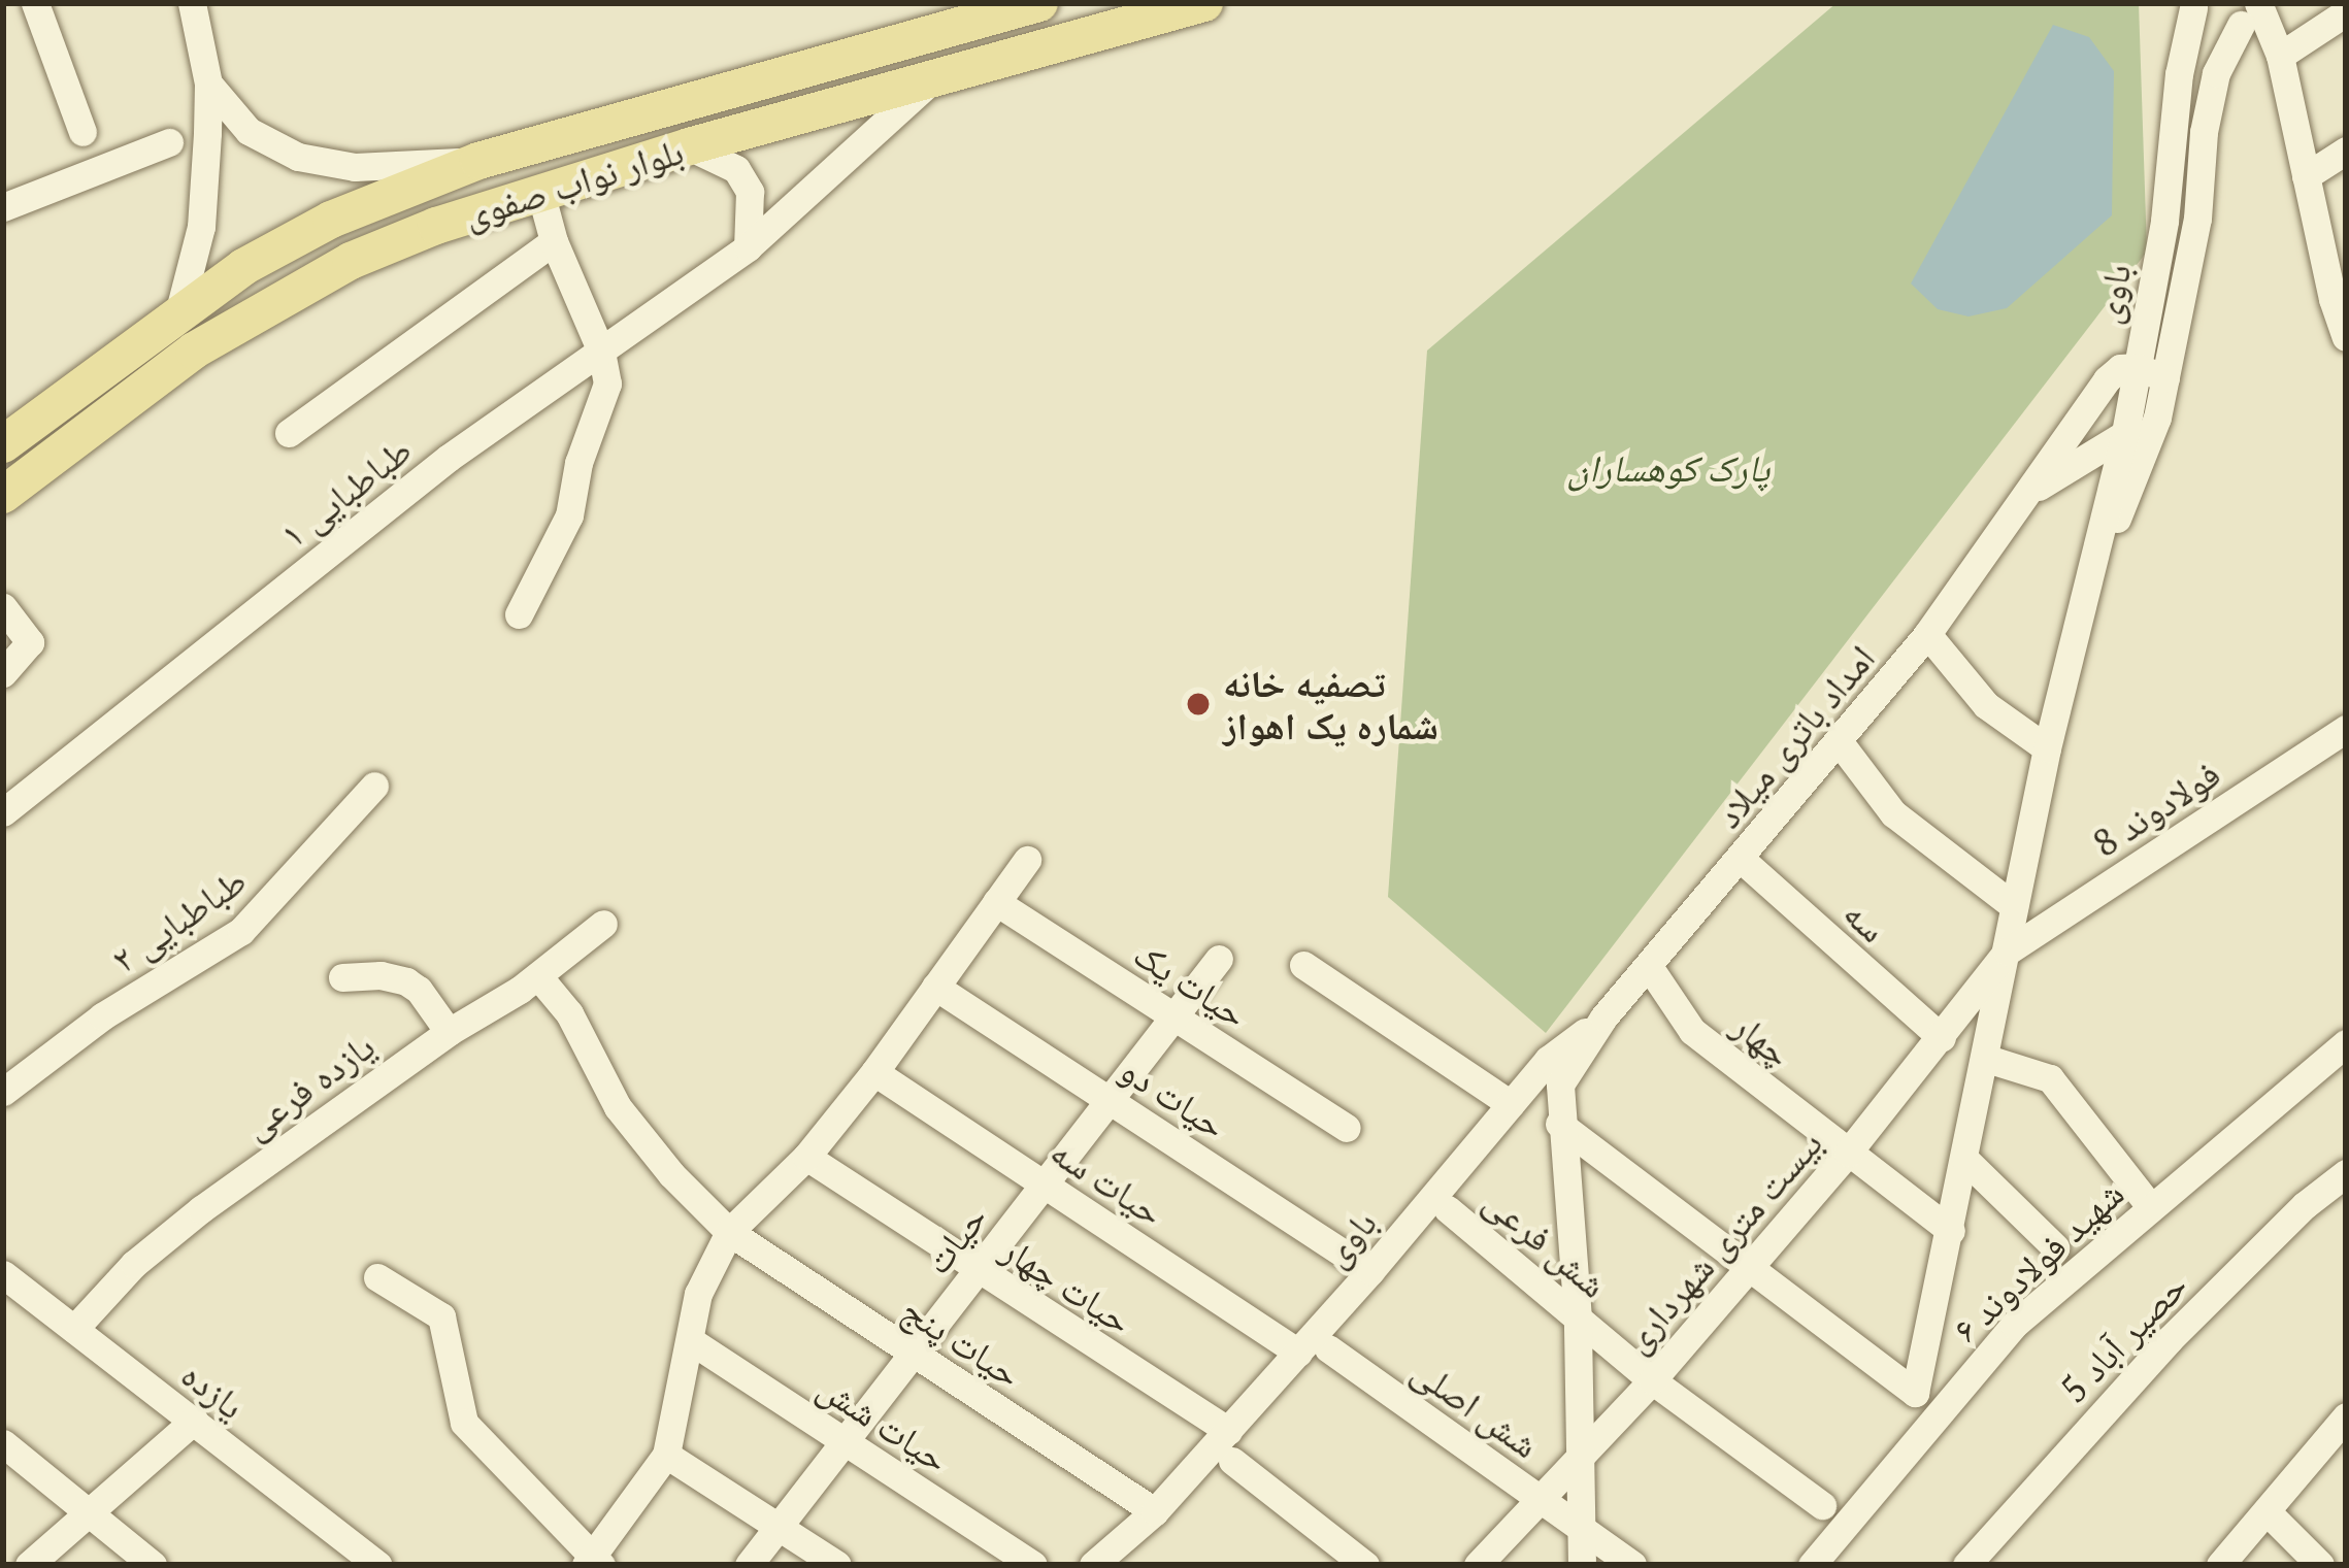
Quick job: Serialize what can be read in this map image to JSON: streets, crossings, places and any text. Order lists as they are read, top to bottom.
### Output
{
  "streets": {
    "main road": ["بلوار نواب صفوی"],
    "street": [
      "باوی",
      "طباطبایی ۱",
      "امداد باتری میلاد",
      "فولادوند 8",
      "طباطبایی ۲",
      "سه",
      "حیات یک",
      "چهار",
      "یازده فرعی",
      "حیات دو",
      "حیات سه",
      "حیات",
      "بیست متری شهرداری",
      "شش فرعی",
      "شهید فولادوند ۶",
      "حیات چهار",
      "حصیر آباد 5",
      "حیات پنج",
      "یازده",
      "شش اصلی",
      "حیات شش"
    ]
  },
  "crossings": [
    ["بلوار نواب صفوی", "طباطبایی ۱"],
    ["باوی", "امداد باتری میلاد"],
    ["باوی", "فولادوند 8"],
    ["باوی", "چهار"],
    ["باوی", "حیات دو"],
    ["باوی", "حیات سه"],
    ["باوی", "بیست متری شهرداری"],
    ["باوی", "حیات چهار"],
    ["باوی", "حیات پنج"],
    ["امداد باتری میلاد", "سه"],
    ["امداد باتری میلاد", "چهار"],
    ["فولادوند 8", "بیست متری شهرداری"],
    ["سه", "بیست متری شهرداری"],
    ["حیات یک", "حیات"],
    ["چهار", "بیست متری شهرداری"],
    ["یازده فرعی", "حیات پنج"],
    ["یازده فرعی", "یازده"],
    ["حیات دو", "حیات"],
    ["حیات سه", "حیات"],
    ["حیات", "حیات چهار"],
    ["حیات", "حیات پنج"],
    ["حیات", "حیات شش"],
    ["بیست متری شهرداری", "شش فرعی"],
    ["بیست متری شهرداری", "شش اصلی"]
  ],
  "parks": ["پارک کوهساران"],
  "places": ["تصفیه خانه شماره یک اهواز"]
}
